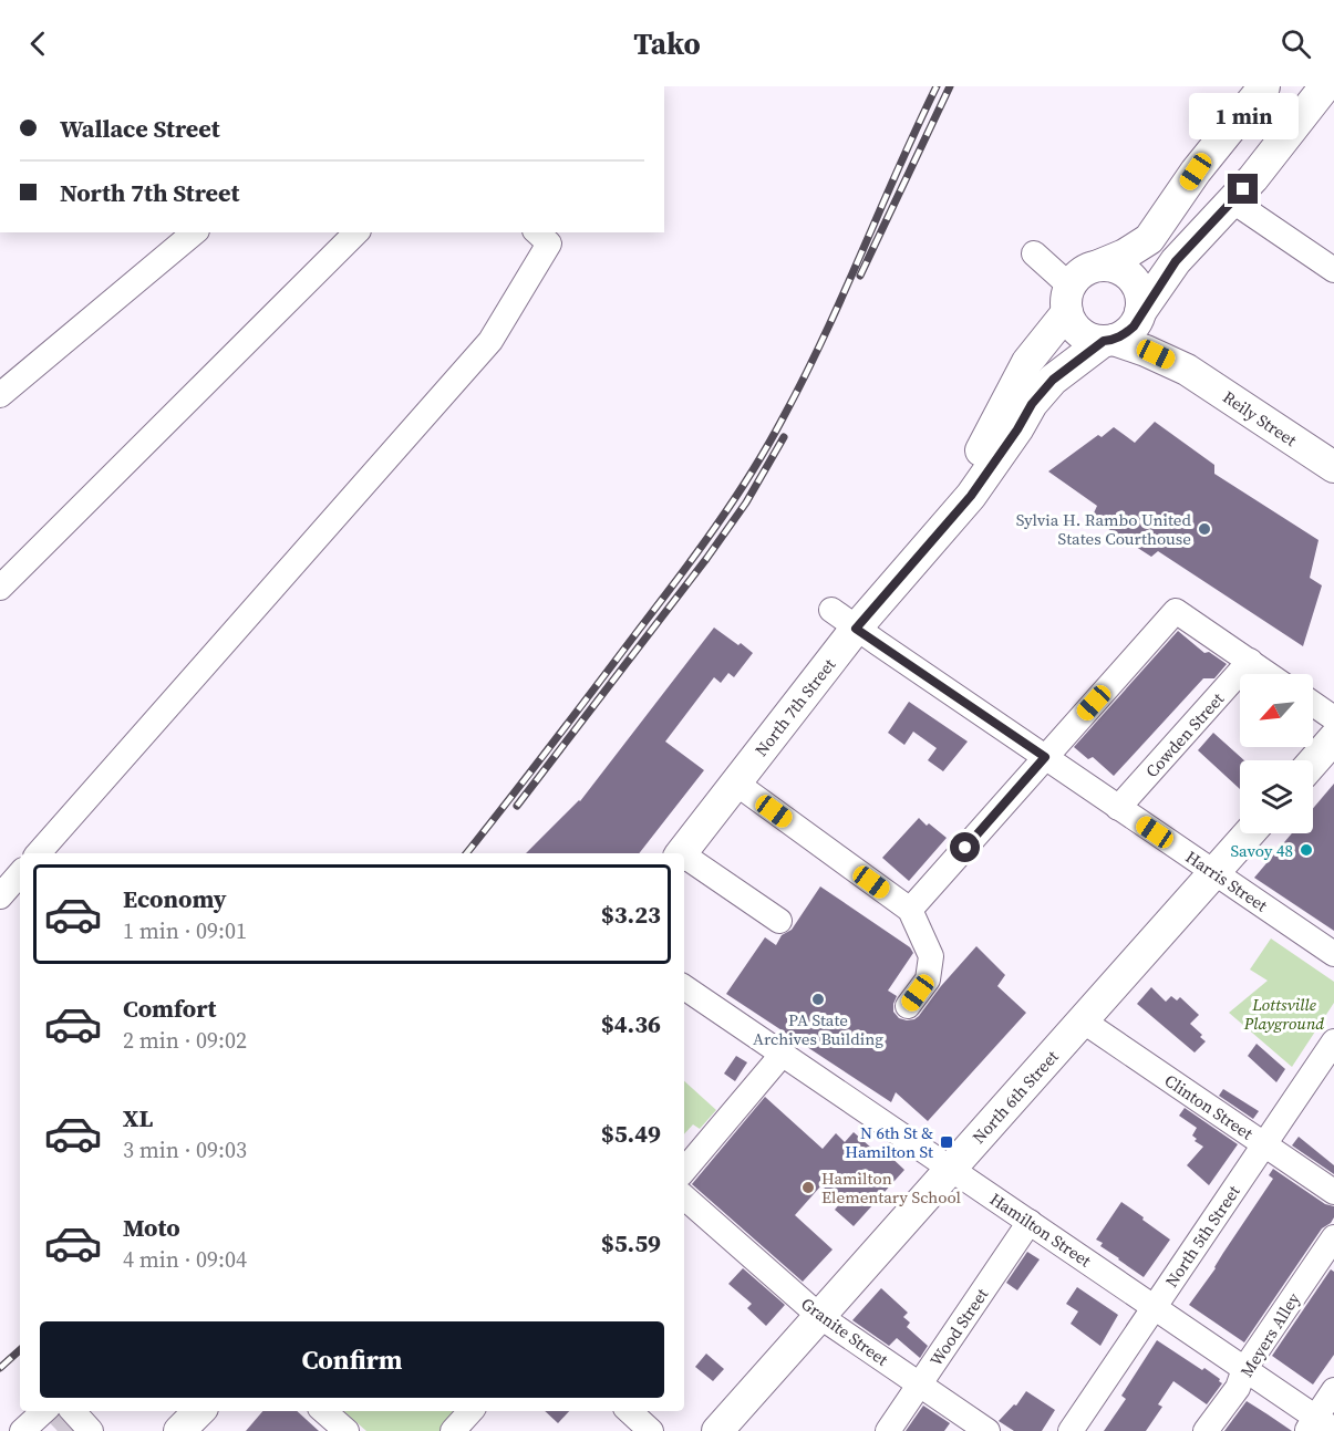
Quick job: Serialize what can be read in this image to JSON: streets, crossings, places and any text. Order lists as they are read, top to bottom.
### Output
{
  "streets": {
    "main road": ["Reily Street", "North 7th Street", "North 6th Street"],
    "street": [
      "Cowden Street",
      "Harris Street",
      "Clinton Street",
      "Hamilton Street",
      "North 5th Street",
      "Wood Street",
      "Granite Street",
      "Meyers Alley"
    ]
  },
  "crossings": [
    ["Reily Street", "North 7th Street"],
    ["North 7th Street", "Harris Street"],
    ["Cowden Street", "Harris Street"],
    ["Harris Street", "North 6th Street"],
    ["North 6th Street", "Clinton Street"],
    ["North 6th Street", "Hamilton Street"],
    ["North 6th Street", "Granite Street"],
    ["Clinton Street", "North 5th Street"],
    ["Hamilton Street", "North 5th Street"],
    ["Hamilton Street", "Wood Street"],
    ["Hamilton Street", "Meyers Alley"],
    ["Wood Street", "Granite Street"]
  ],
  "parks": ["Lottsville Playground"],
  "places": {
    "other": [
      "Sylvia H. Rambo United States Courthouse",
      "Savoy 48",
      "PA State Archives Building",
      "Hamilton Elementary School"
    ],
    "transit": ["N 6th St & Hamilton St"]
  },
  "north": "bottom left",
  "page": {
    "header": "Tako",
    "banner": ["Wallace Street", "North 7th Street"],
    "bubble": "1 min",
    "list": [
      {
        "name": "Economy",
        "note": "1 min · 09:01",
        "value": "$3.23"
      },
      {
        "name": "Comfort",
        "note": "2 min · 09:02",
        "value": "$4.36"
      },
      {
        "name": "XL",
        "note": "3 min · 09:03",
        "value": "$5.49"
      },
      {
        "name": "Moto",
        "note": "4 min · 09:04",
        "value": "$5.59"
      }
    ],
    "buttons": "Confirm"
  }
}
